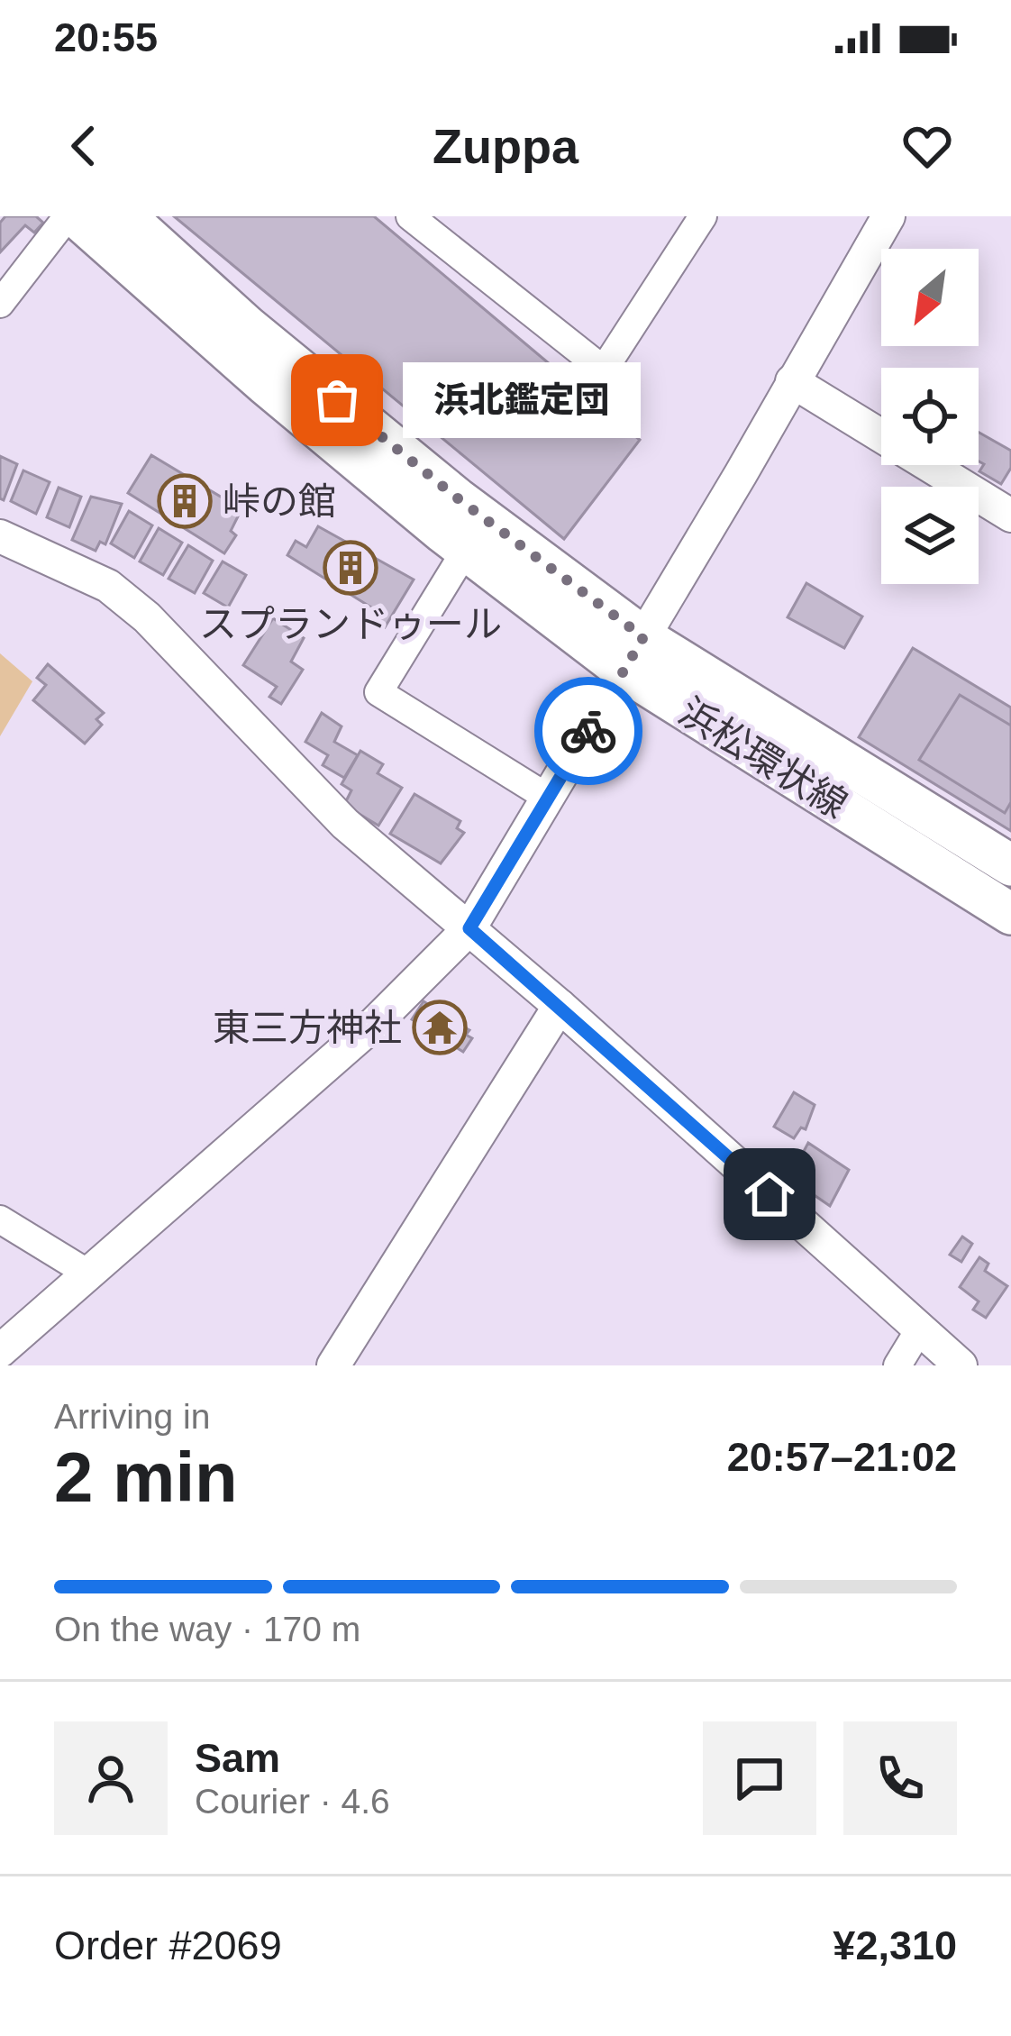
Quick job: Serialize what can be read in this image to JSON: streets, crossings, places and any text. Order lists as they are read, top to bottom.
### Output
{
  "streets": {
    "main road": ["浜松環状線"]
  },
  "places": {
    "other": ["浜北鑑定団"],
    "building": ["峠の館", "スプランドゥール"],
    "temple": ["東三方神社"]
  },
  "north": "bottom left",
  "page": {
    "status": "20:55",
    "header": "Zuppa",
    "bubble": "浜北鑑定団",
    "heading": ["2 min", "Arriving in", "20:57–21:02"],
    "panel": [
      "Sam",
      "Courier · 4.6",
      "Order #2069",
      "¥2,310"
    ],
    "bar": "On the way · 170 m"
  }
}
